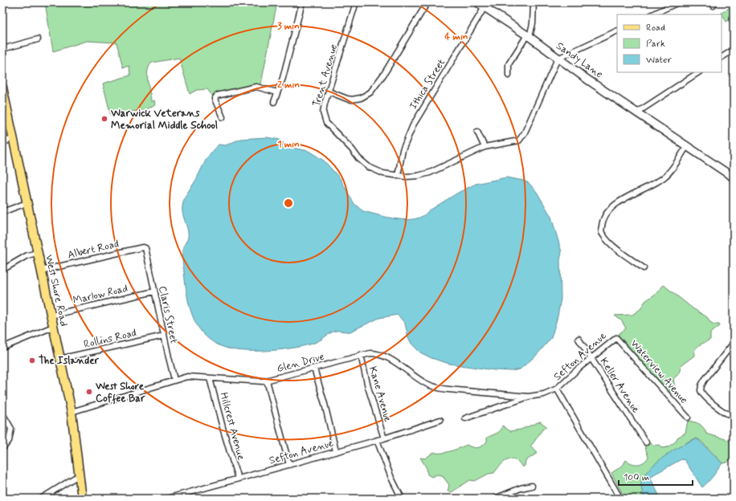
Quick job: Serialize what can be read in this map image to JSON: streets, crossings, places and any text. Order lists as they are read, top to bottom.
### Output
{
  "streets": {
    "main road": ["Sandy Lane", "West Shore Road"],
    "street": [
      "Trent Avenue",
      "Ithica Street",
      "Albert Road",
      "Marlow Road",
      "Claris Street",
      "Rollins Road",
      "Sefton Avenue",
      "Glen Drive",
      "Waterview Avenue",
      "Keller Avenue",
      "Kane Avenue",
      "Hillcrest Avenue"
    ]
  },
  "crossings": [
    ["Sandy Lane", "Trent Avenue"],
    ["Sandy Lane", "Ithica Street"],
    ["Trent Avenue", "Ithica Street"],
    ["Albert Road", "West Shore Road"],
    ["Albert Road", "Claris Street"],
    ["West Shore Road", "Marlow Road"],
    ["West Shore Road", "Rollins Road"],
    ["West Shore Road", "Glen Drive"],
    ["Marlow Road", "Claris Street"],
    ["Claris Street", "Rollins Road"],
    ["Claris Street", "Glen Drive"],
    ["Sefton Avenue", "Glen Drive"],
    ["Sefton Avenue", "Waterview Avenue"],
    ["Sefton Avenue", "Keller Avenue"],
    ["Sefton Avenue", "Kane Avenue"],
    ["Sefton Avenue", "Hillcrest Avenue"],
    ["Glen Drive", "Kane Avenue"],
    ["Glen Drive", "Hillcrest Avenue"]
  ],
  "places": ["Warwick Veterans Memorial Middle School", "The Islander", "West Shore Coffee Bar"],
  "legend": ["Road", "Park", "Water"],
  "scale_bar": "100 m",
  "rings": [
    "3 min",
    "4 min",
    "2 min",
    "1 min"
  ]
}
